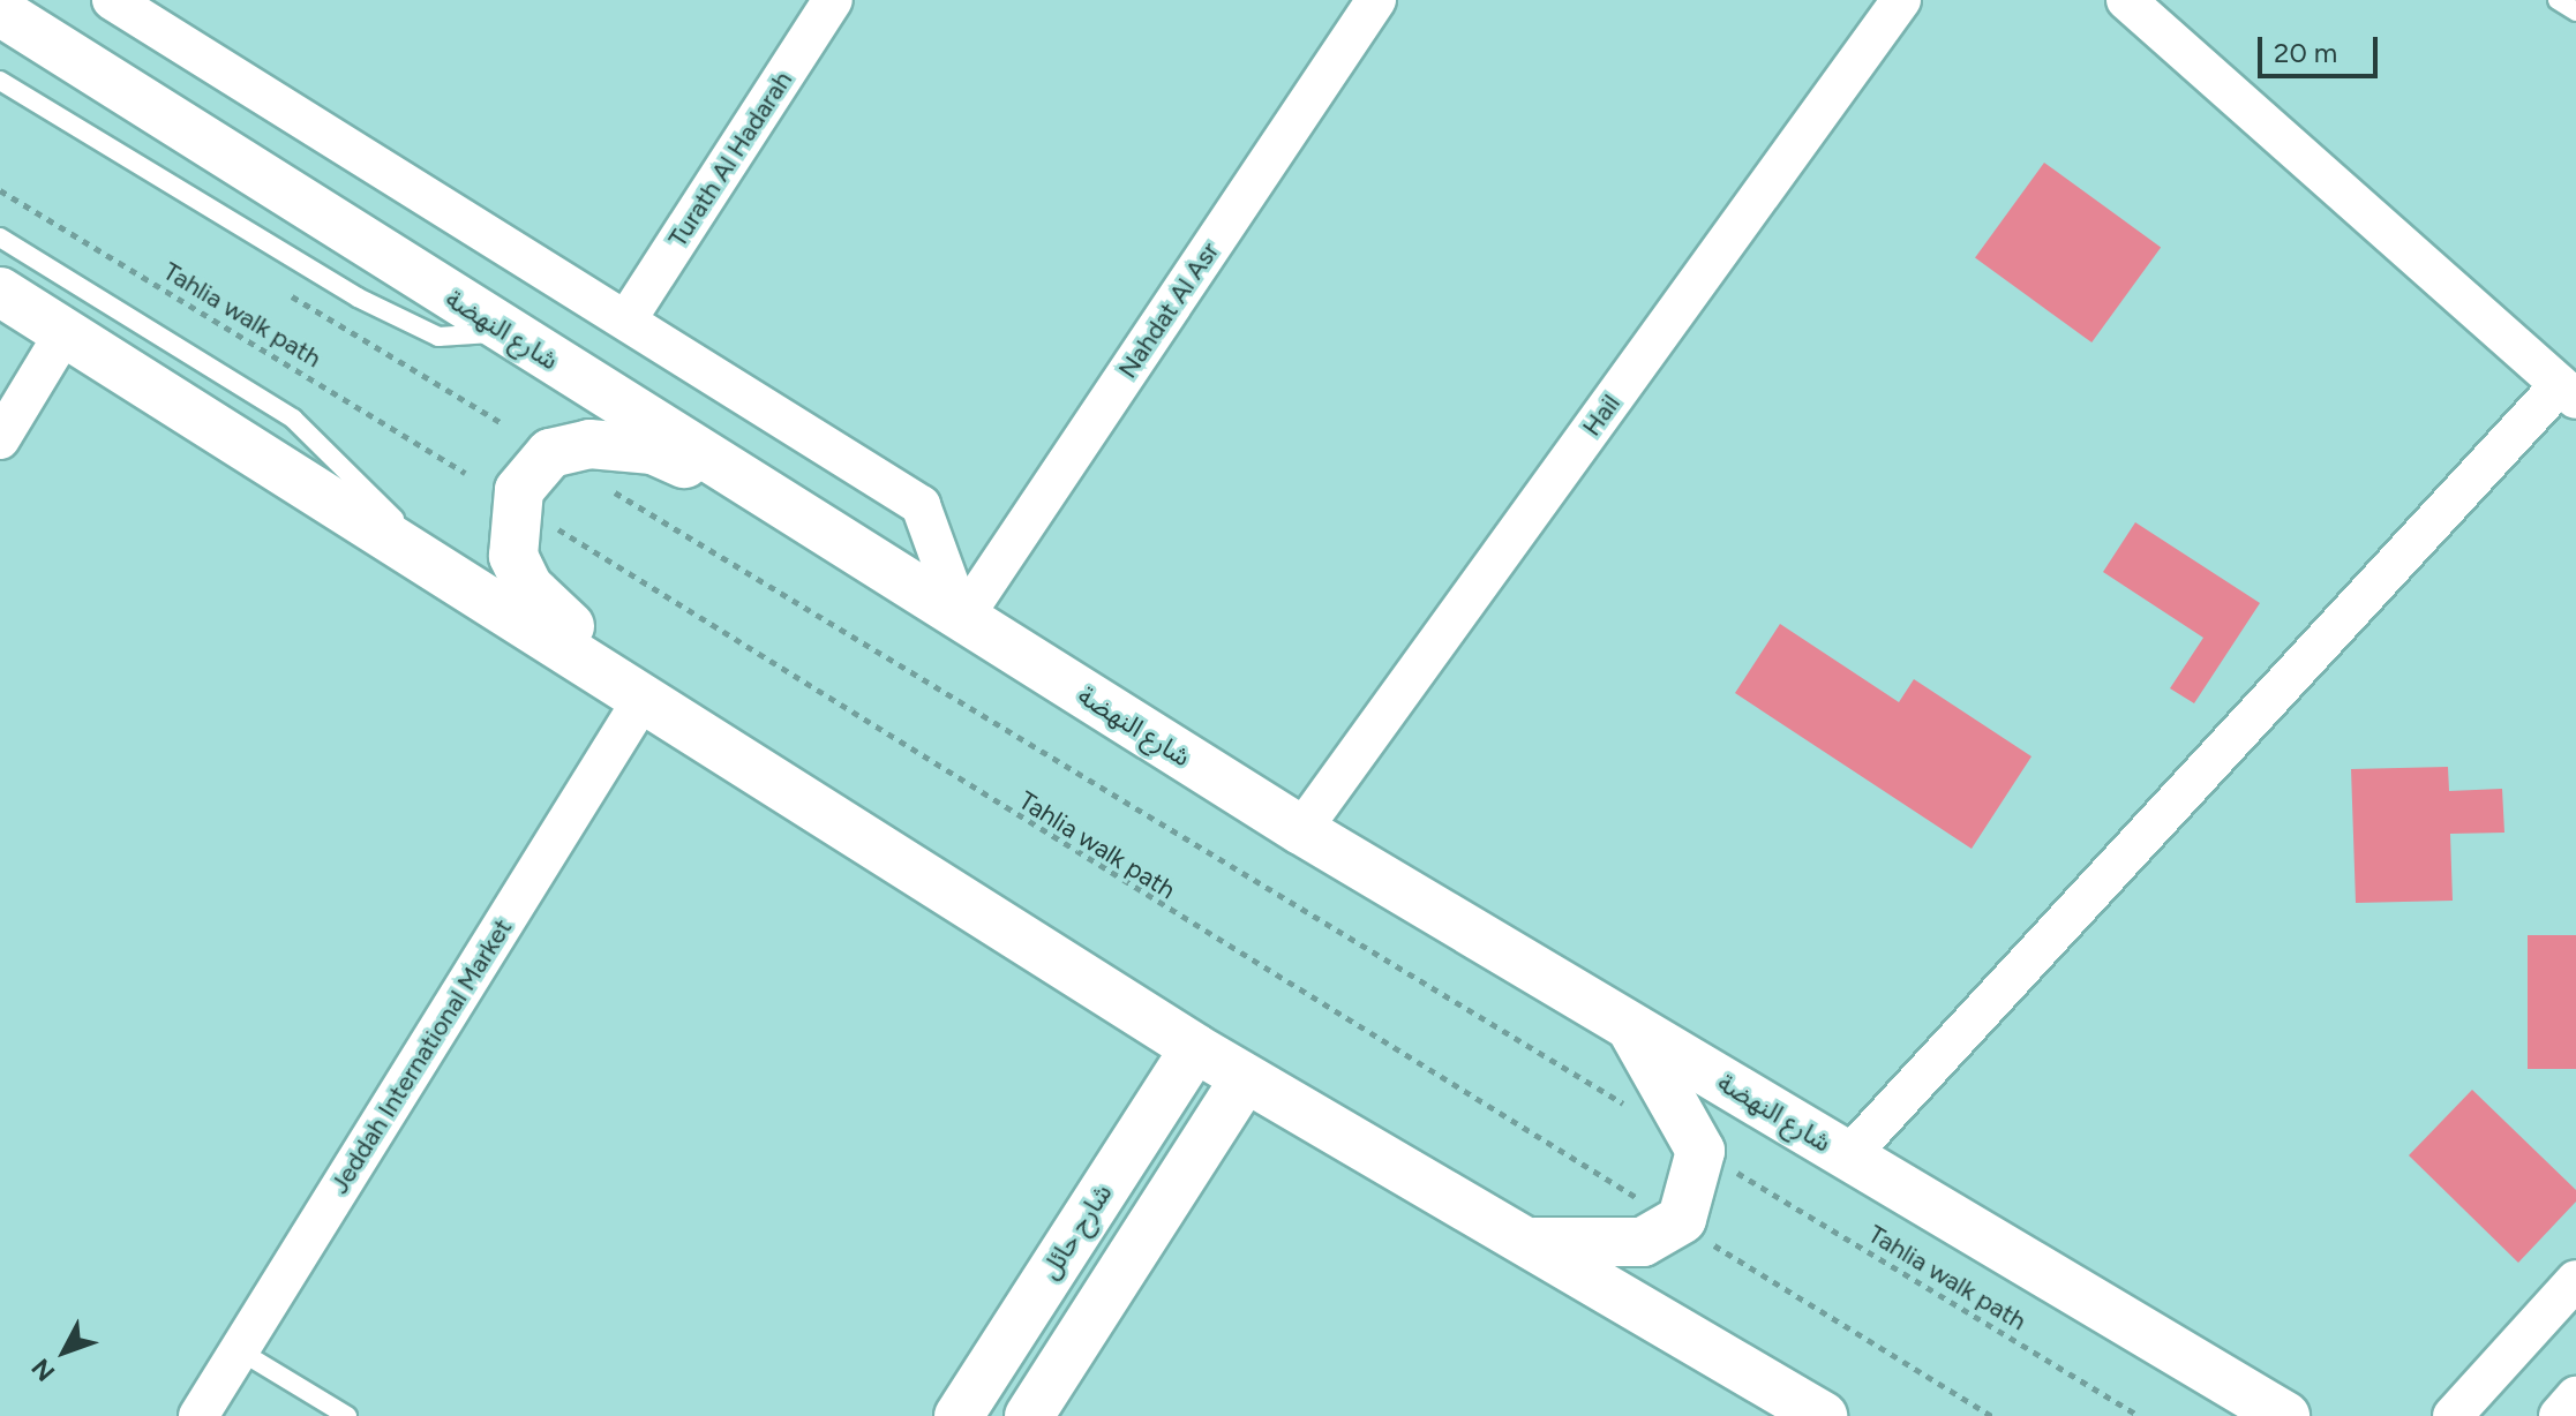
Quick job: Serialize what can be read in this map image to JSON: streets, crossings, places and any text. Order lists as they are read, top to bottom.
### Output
{
  "streets": {
    "street": [
      "Turath Al Hadarah",
      "Nahdat Al Asr",
      "شارع النهضة",
      "Hail",
      "Jeddah International Market",
      "شارح حائل"
    ],
    "path": ["Tahlia walk path"]
  },
  "crossings": [
    ["Nahdat Al Asr", "شارع النهضة"],
    ["شارع النهضة", "Hail"]
  ],
  "scale_bar": "20 m",
  "north": "bottom left"
}
